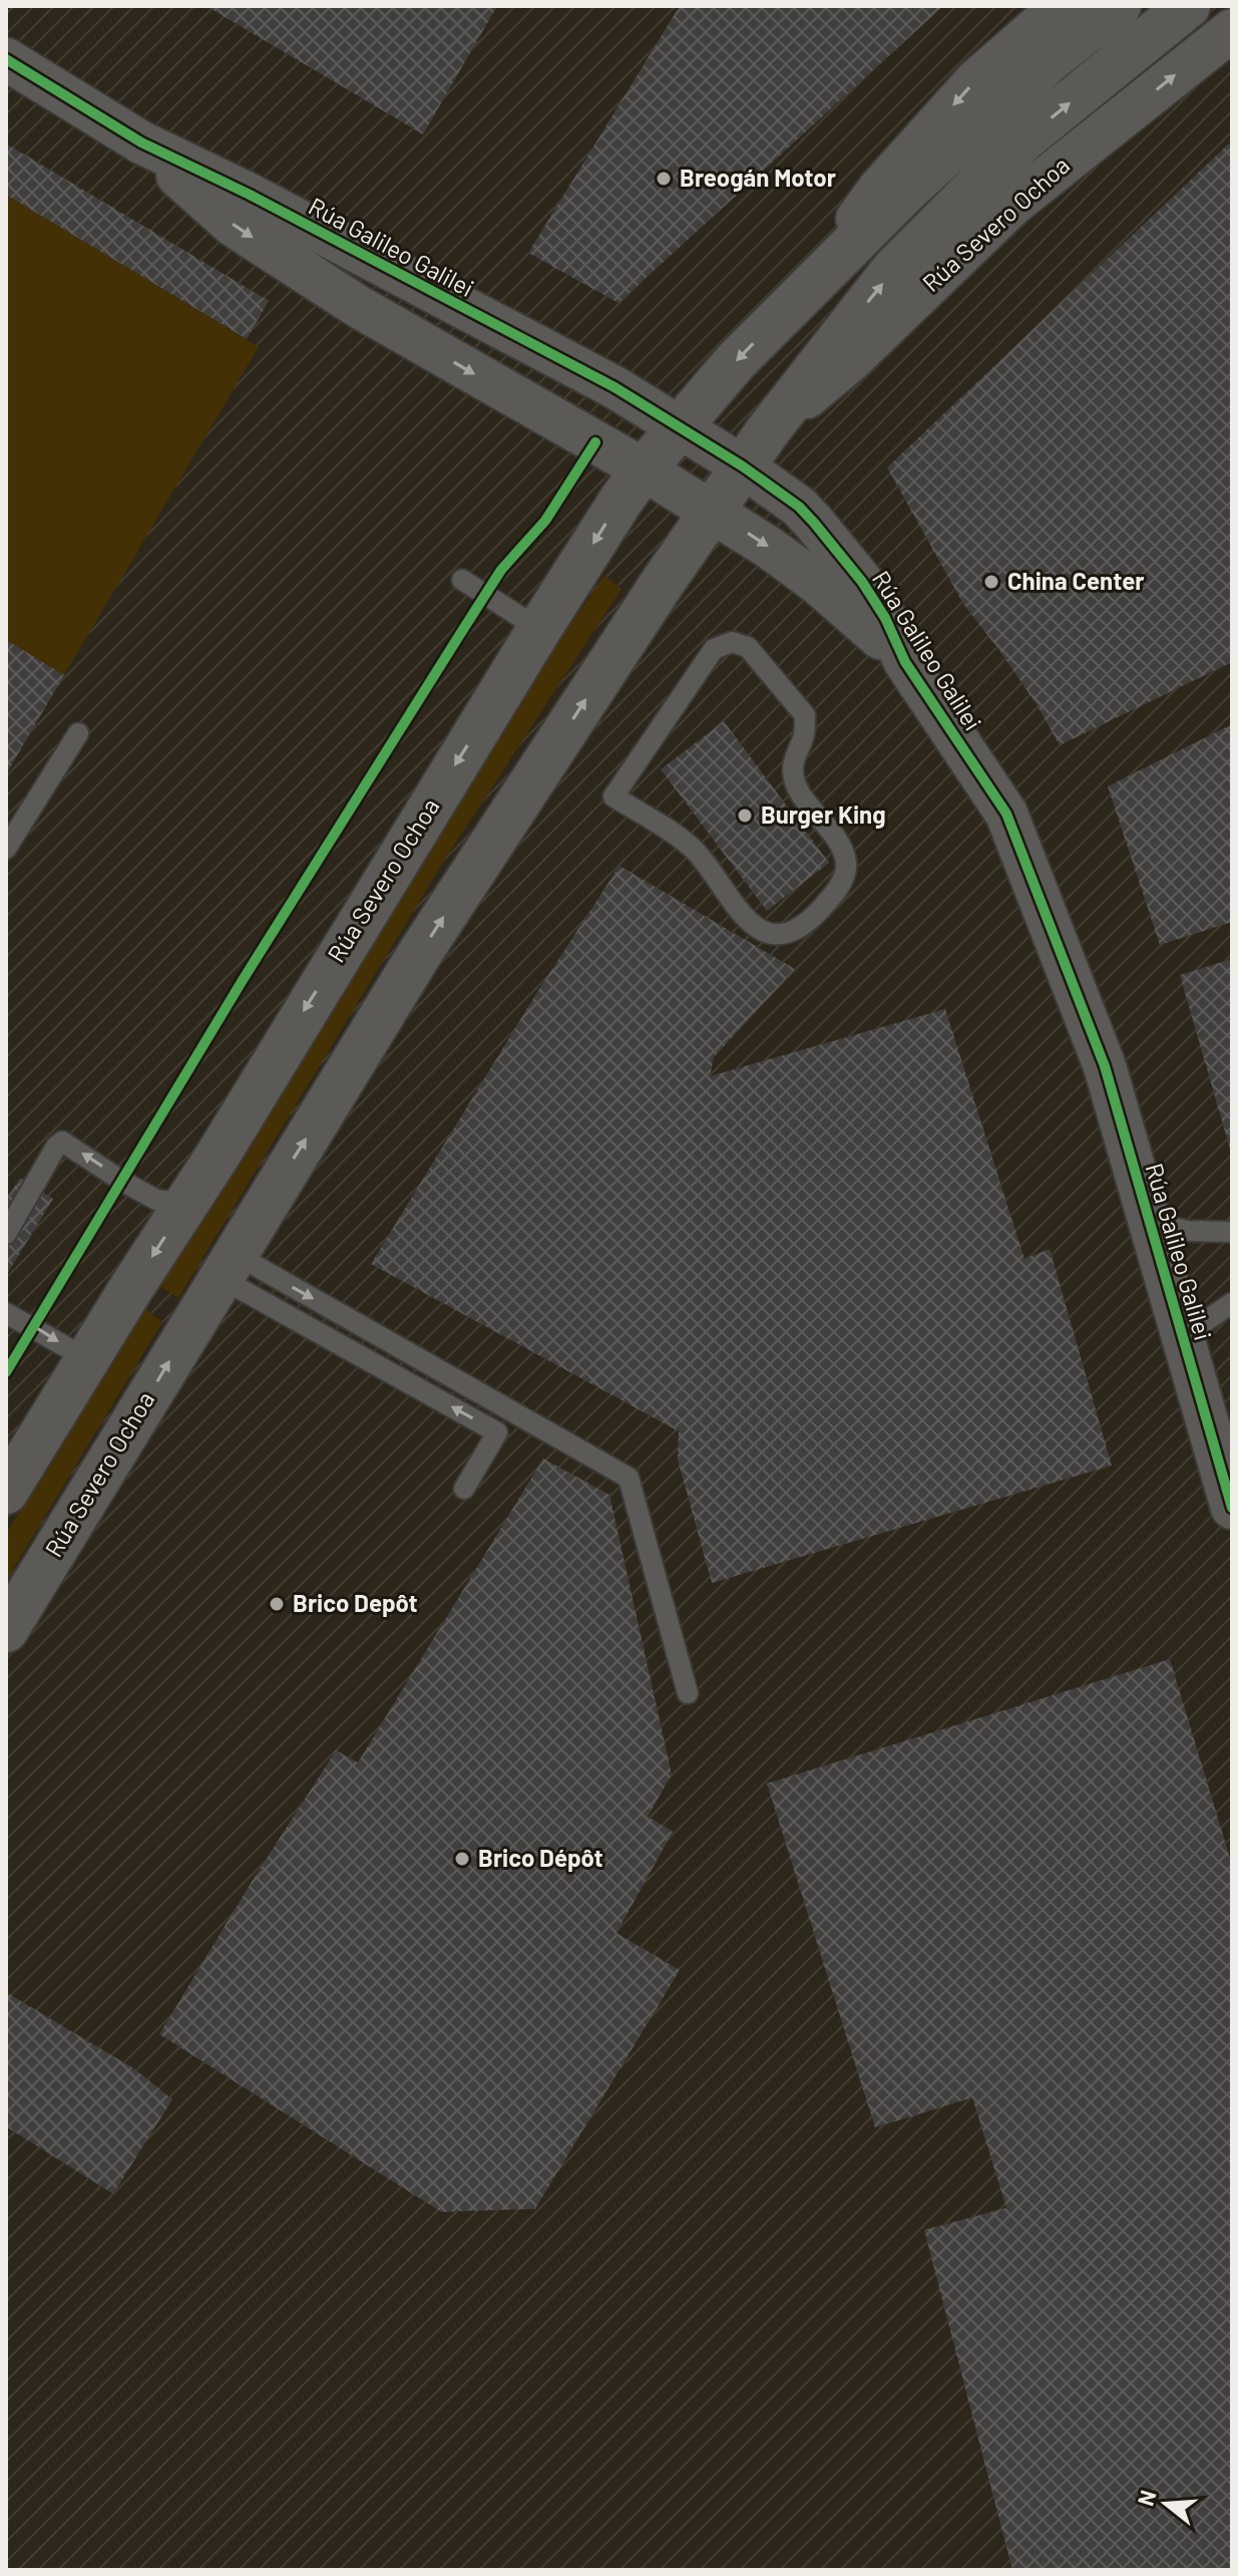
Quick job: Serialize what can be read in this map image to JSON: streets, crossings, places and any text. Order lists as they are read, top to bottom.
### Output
{
  "streets": {
    "main road": ["Rúa Severo Ochoa"],
    "street": ["Rúa Galileo Galilei"]
  },
  "crossings": [
    ["Rúa Severo Ochoa", "Rúa Galileo Galilei"]
  ],
  "places": [
    "Breogán Motor",
    "China Center",
    "Burger King",
    "Brico Depôt",
    "Brico Dépôt"
  ],
  "north": "left"
}
